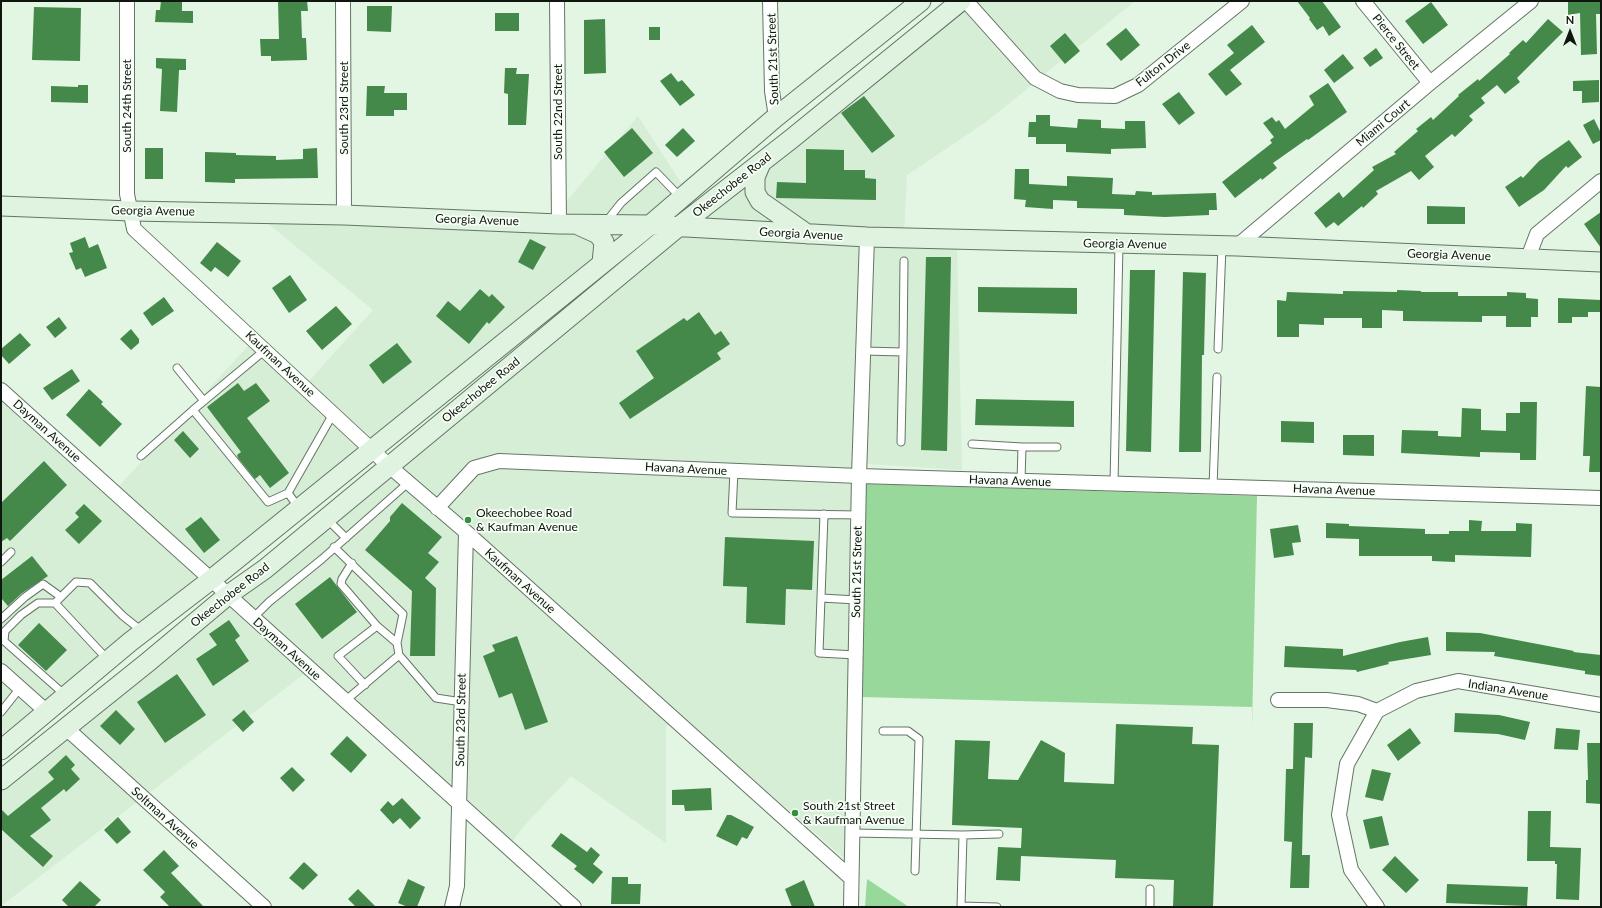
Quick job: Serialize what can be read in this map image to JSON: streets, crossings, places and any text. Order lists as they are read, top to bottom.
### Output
{
  "streets": {
    "main road": ["Okeechobee Road", "Georgia Avenue"],
    "street": [
      "Pierce Street",
      "South 21st Street",
      "Fulton Drive",
      "South 24th Street",
      "South 23rd Street",
      "South 22nd Street",
      "Miami Court",
      "Kaufman Avenue",
      "Dayman Avenue",
      "Havana Avenue",
      "Indiana Avenue",
      "Soltman Avenue"
    ]
  },
  "crossings": [
    ["Pierce Street", "Miami Court"],
    ["South 21st Street", "Okeechobee Road"],
    ["South 21st Street", "Georgia Avenue"],
    ["South 21st Street", "Kaufman Avenue"],
    ["South 21st Street", "Havana Avenue"],
    ["South 24th Street", "Georgia Avenue"],
    ["South 24th Street", "Kaufman Avenue"],
    ["South 23rd Street", "Georgia Avenue"],
    ["South 23rd Street", "Kaufman Avenue"],
    ["South 23rd Street", "Dayman Avenue"],
    ["South 22nd Street", "Georgia Avenue"],
    ["Miami Court", "Georgia Avenue"],
    ["Okeechobee Road", "Georgia Avenue"],
    ["Okeechobee Road", "Kaufman Avenue"],
    ["Okeechobee Road", "Dayman Avenue"],
    ["Okeechobee Road", "Soltman Avenue"],
    ["Georgia Avenue", "Kaufman Avenue"],
    ["Kaufman Avenue", "Havana Avenue"]
  ],
  "places": ["Okeechobee Road & Kaufman Avenue", "South 21st Street & Kaufman Avenue"],
  "north": "top"
}
